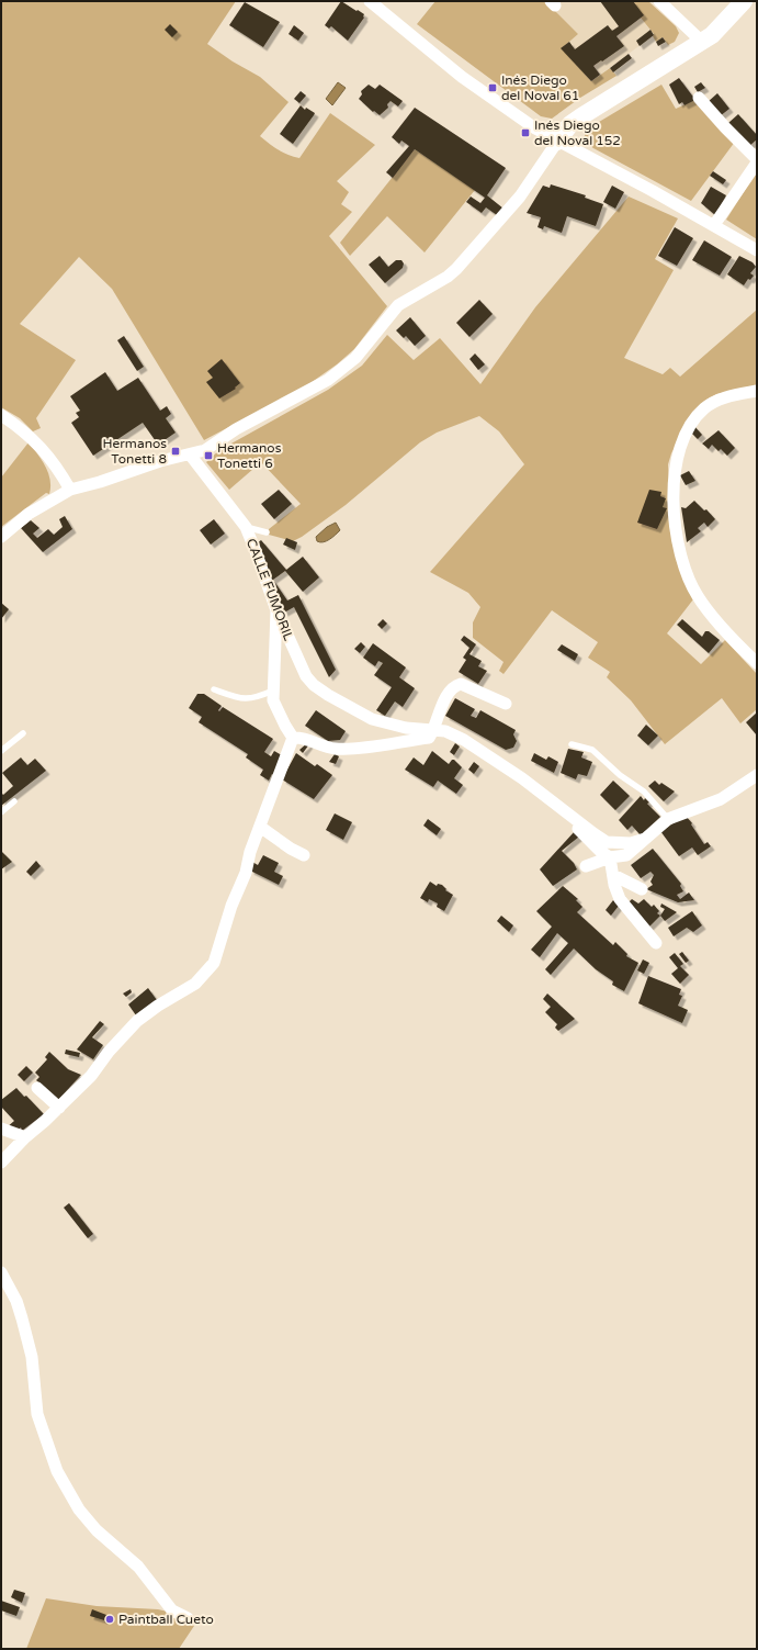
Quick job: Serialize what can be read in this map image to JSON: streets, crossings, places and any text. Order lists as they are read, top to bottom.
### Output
{
  "streets": {
    "street": ["CALLE FUMORIL"]
  },
  "places": {
    "transit": [
      "Inés Diego del Noval 61",
      "Inés Diego del Noval 152",
      "Hermanos Tonetti 8",
      "Hermanos Tonetti 6"
    ],
    "other": ["Paintball Cueto"]
  }
}
